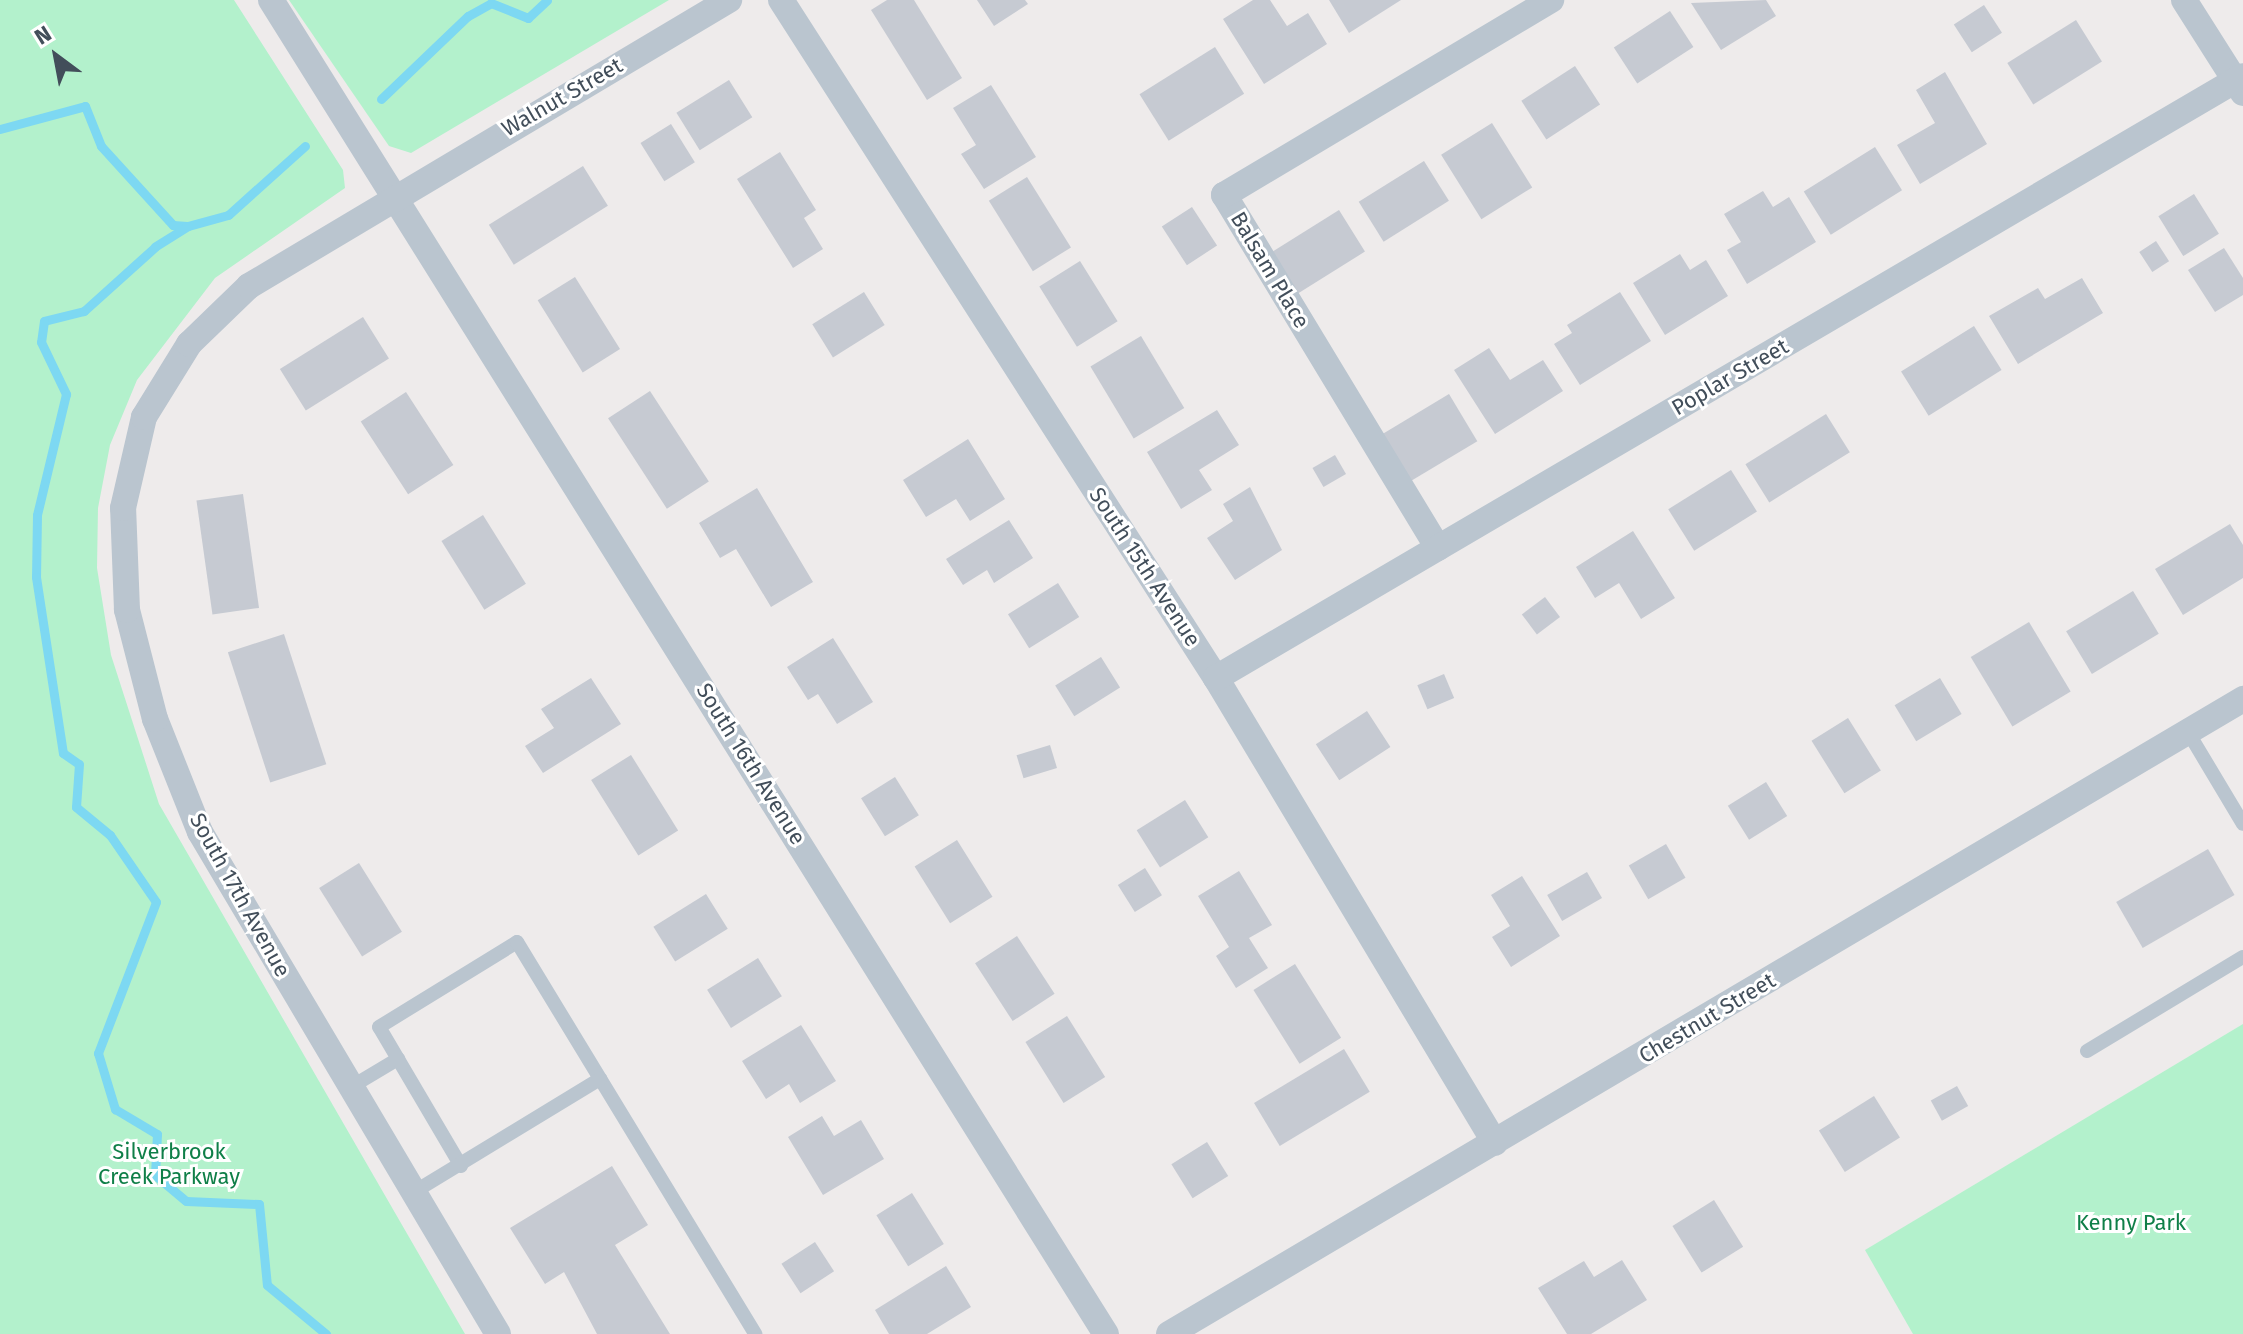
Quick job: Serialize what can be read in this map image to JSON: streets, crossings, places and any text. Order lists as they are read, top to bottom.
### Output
{
  "streets": {
    "street": [
      "Walnut Street",
      "Balsam Place",
      "Poplar Street",
      "South 15th Avenue",
      "South 16th Avenue",
      "South 17th Avenue",
      "Chestnut Street"
    ]
  },
  "crossings": [
    ["Walnut Street", "South 16th Avenue"],
    ["Walnut Street", "South 17th Avenue"],
    ["Balsam Place", "Poplar Street"],
    ["Poplar Street", "South 15th Avenue"],
    ["South 15th Avenue", "Chestnut Street"],
    ["South 16th Avenue", "South 17th Avenue"]
  ],
  "parks": ["Silverbrook Creek Parkway", "Kenny Park"],
  "north": "top left"
}
